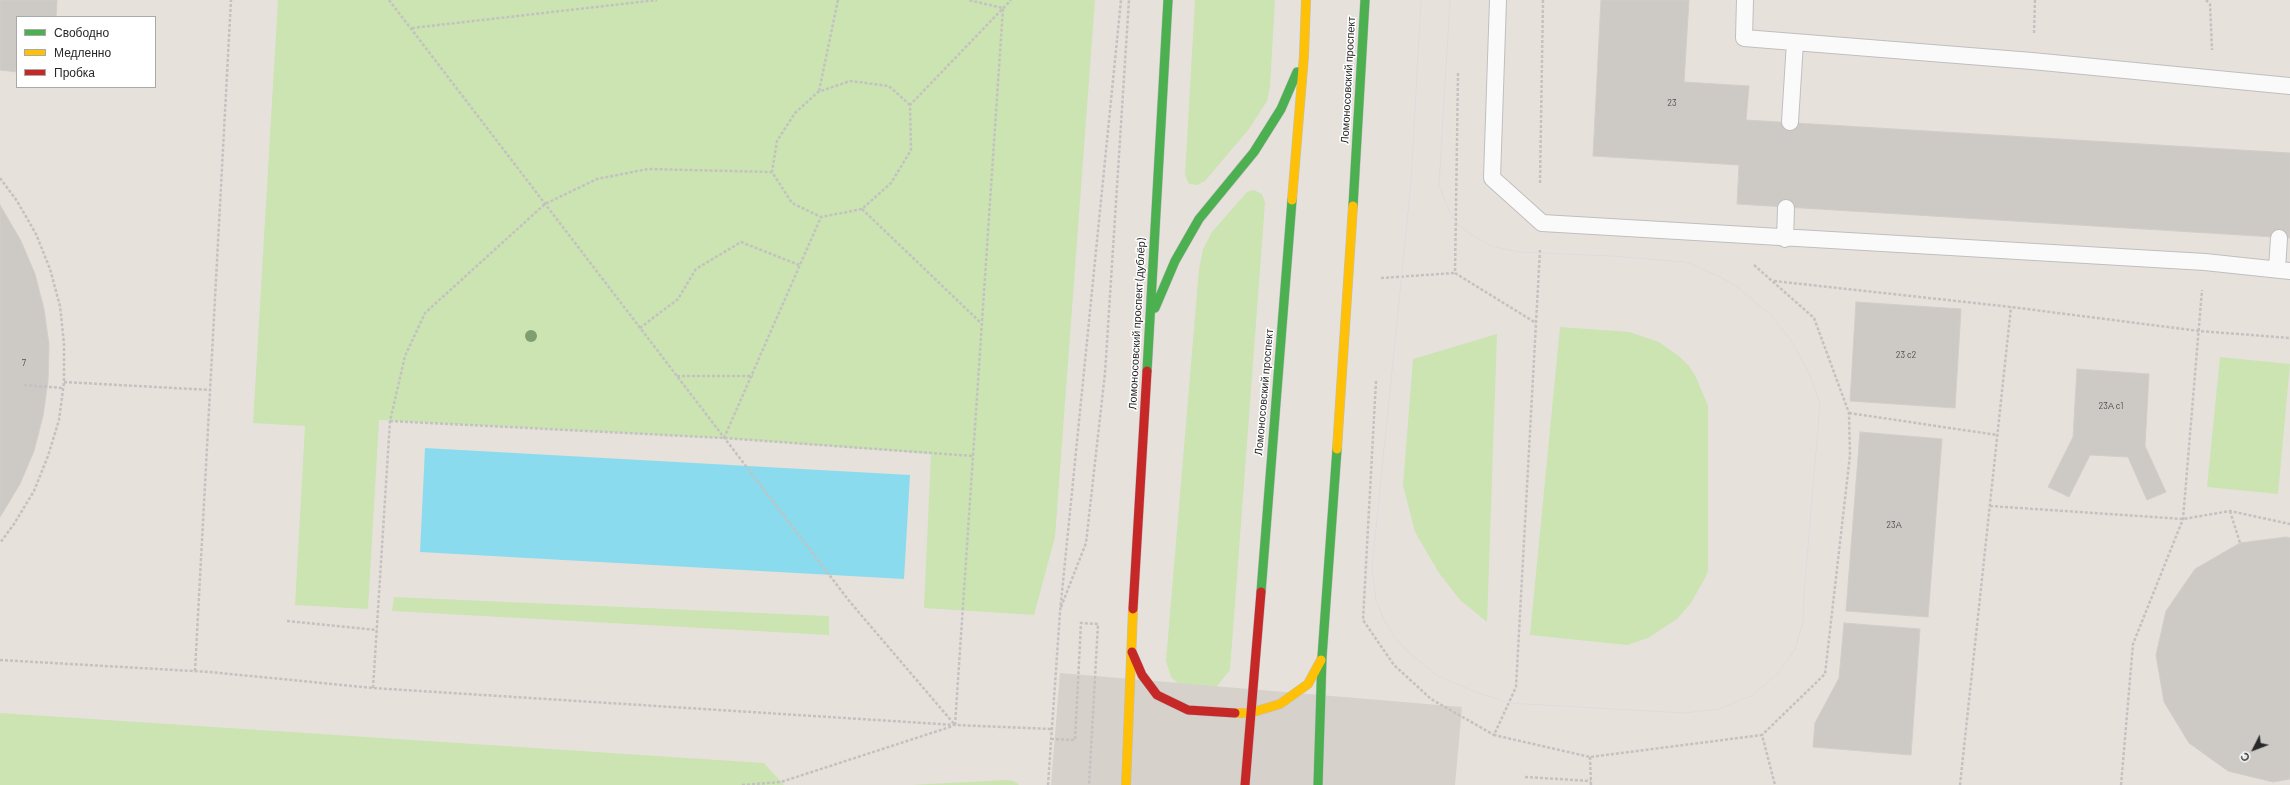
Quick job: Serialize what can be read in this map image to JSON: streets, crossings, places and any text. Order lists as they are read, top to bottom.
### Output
{
  "streets": {
    "main road": ["Ломоносовский проспект", "Ломоносовский проспект (дублёр)"]
  },
  "house_numbers": [
    "23",
    "23 с2",
    "7",
    "23А с1",
    "23А"
  ],
  "legend": ["Свободно", "Медленно", "Пробка"],
  "north": "bottom left"
}
